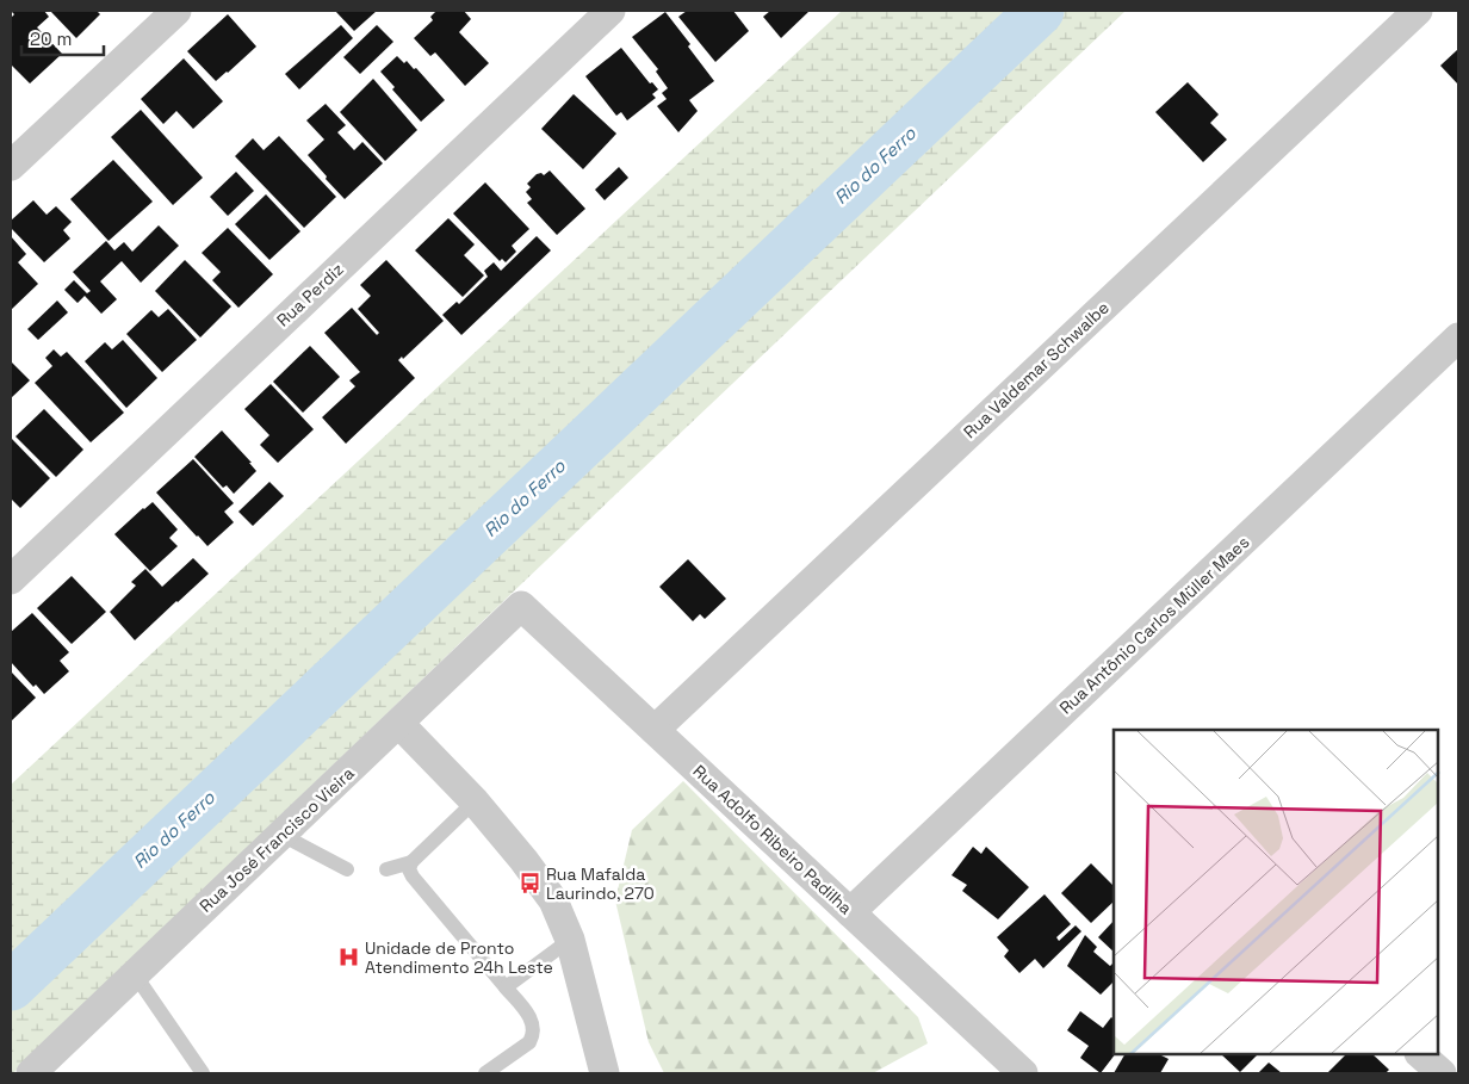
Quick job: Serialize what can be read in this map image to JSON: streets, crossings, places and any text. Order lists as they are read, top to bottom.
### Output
{
  "streets": {
    "street": [
      "Rua Perdiz",
      "Rua Valdemar Schwalbe",
      "Rua Antônio Carlos Müller Maes",
      "Rua José Francisco Vieira",
      "Rua Adolfo Ribeiro Padilha"
    ]
  },
  "crossings": [
    ["Rua Valdemar Schwalbe", "Rua Adolfo Ribeiro Padilha"],
    ["Rua Antônio Carlos Müller Maes", "Rua Adolfo Ribeiro Padilha"],
    ["Rua José Francisco Vieira", "Rua Adolfo Ribeiro Padilha"]
  ],
  "water": ["Rio do Ferro"],
  "places": {
    "bus stop": ["Rua Mafalda Laurindo, 270"],
    "hospital": ["Unidade de Pronto Atendimento 24h Leste"]
  },
  "scale_bar": "20 m"
}
